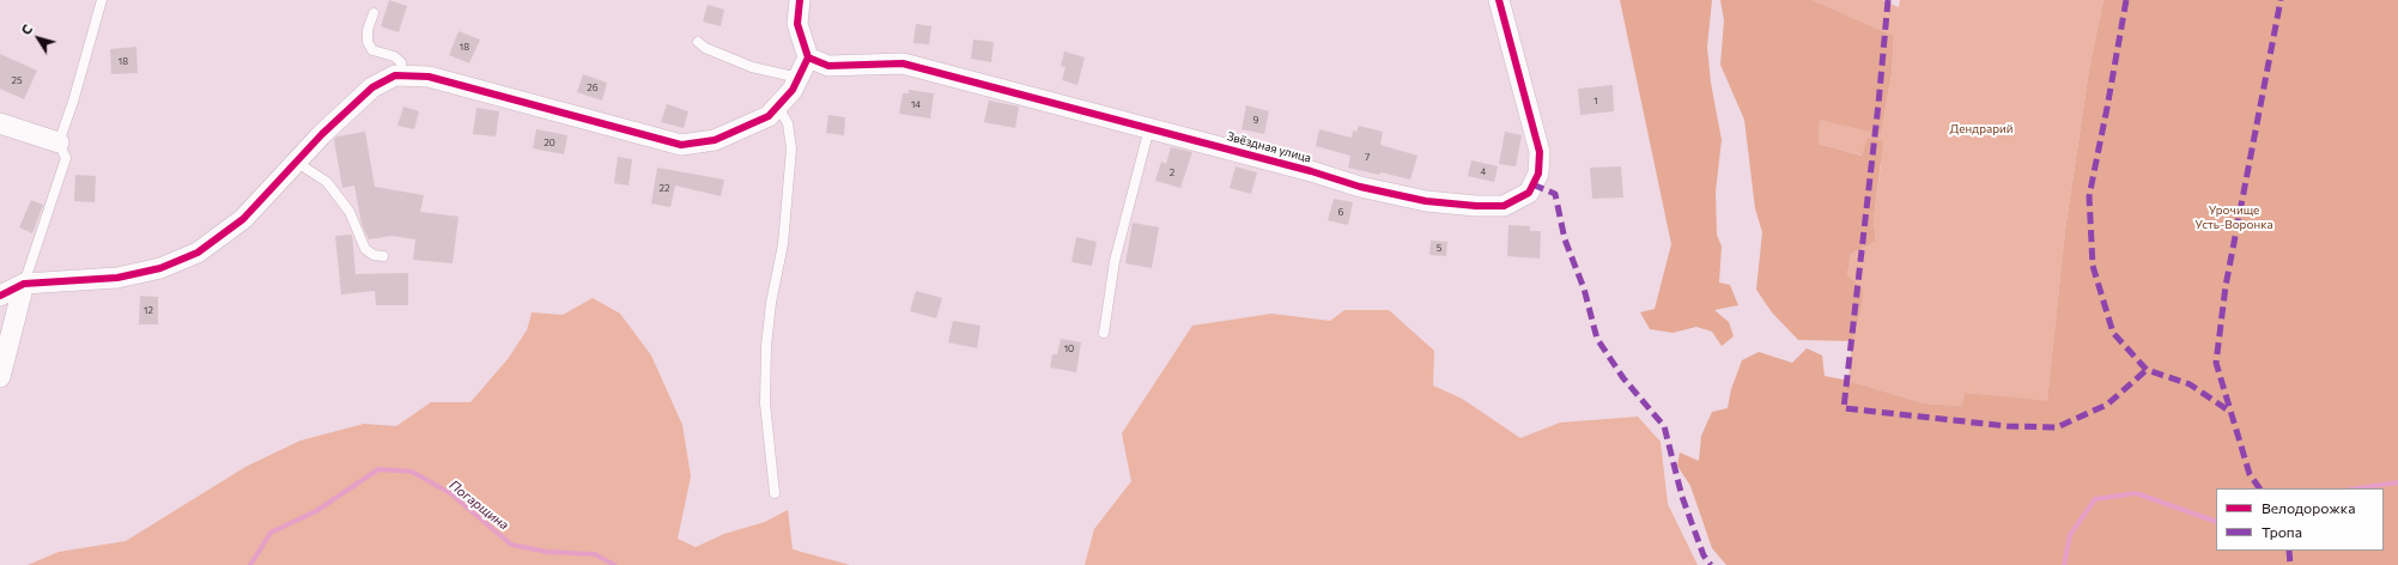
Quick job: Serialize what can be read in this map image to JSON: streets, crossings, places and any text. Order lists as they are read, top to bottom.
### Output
{
  "streets": {
    "street": ["Звёздная улица"]
  },
  "water": ["Погарщина"],
  "parks": ["Дендрарий", "Урочище Усть-Воронка"],
  "house_numbers": [
    "18",
    "18",
    "25",
    "26",
    "1",
    "14",
    "9",
    "20",
    "7",
    "4",
    "2",
    "22",
    "6",
    "5",
    "12",
    "10"
  ],
  "legend": ["Велодорожка", "Тропа"],
  "north": "top left"
}
